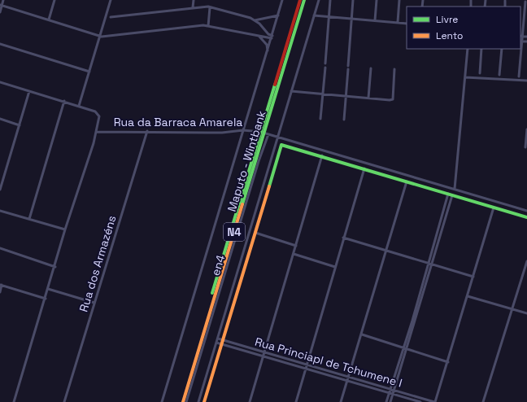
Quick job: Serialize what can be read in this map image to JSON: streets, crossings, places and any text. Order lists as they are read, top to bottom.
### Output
{
  "streets": {
    "main road": ["Maputo - Wintbank", "N4"],
    "street": [
      "Rua da Barraca Amarela",
      "Rua dos Armazéns",
      "en4",
      "Rua Princiapl de Tchumene I"
    ]
  },
  "crossings": [
    ["Rua da Barraca Amarela", "Maputo - Wintbank"],
    ["Rua da Barraca Amarela", "Rua dos Armazéns"],
    ["Rua da Barraca Amarela", "en4"]
  ],
  "legend": ["Livre", "Lento"]
}
